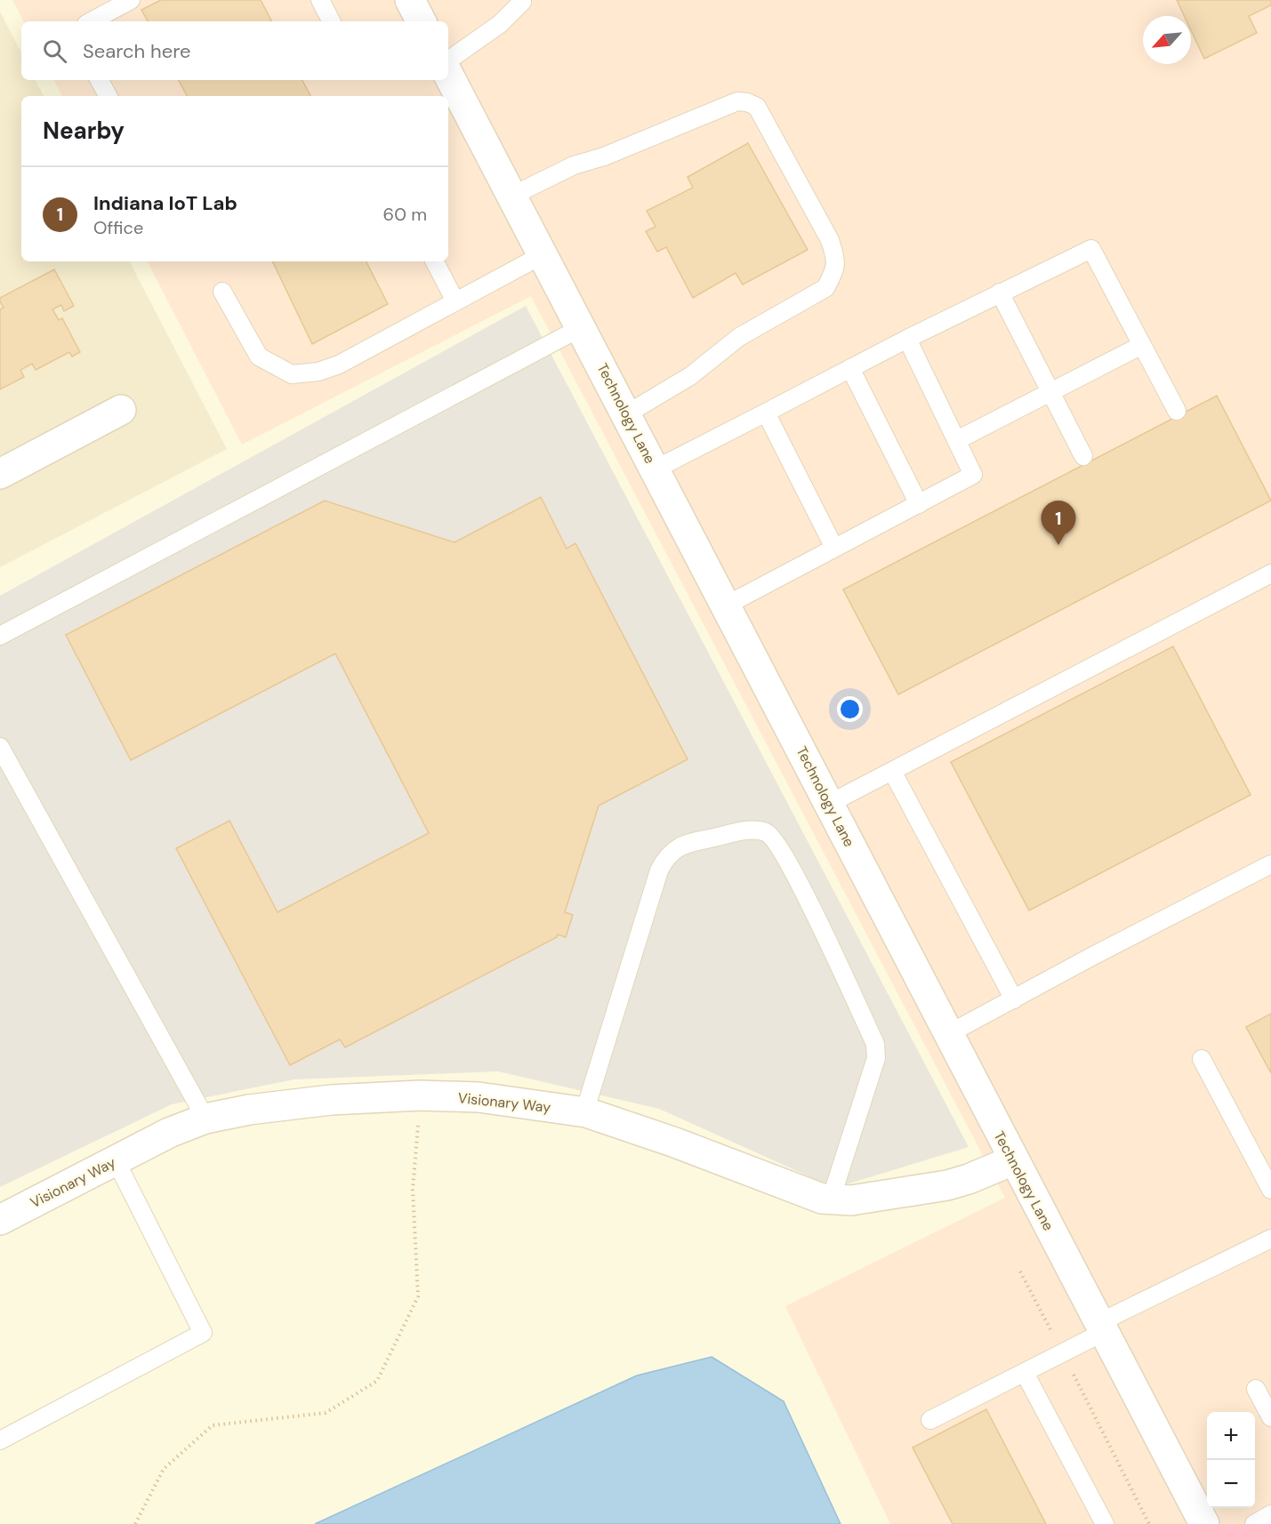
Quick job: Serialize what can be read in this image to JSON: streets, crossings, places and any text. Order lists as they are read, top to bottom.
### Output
{
  "streets": {
    "street": ["Technology Lane", "Visionary Way"]
  },
  "crossings": [
    ["Technology Lane", "Visionary Way"]
  ],
  "north": "bottom left",
  "page": {
    "search": "Search here",
    "heading": "Nearby",
    "list": [
      {
        "mark": "1",
        "name": "Indiana IoT Lab",
        "note": "Office",
        "value": "60 m"
      }
    ],
    "pins": "1",
    "map_buttons": ["+", "−"]
  }
}
